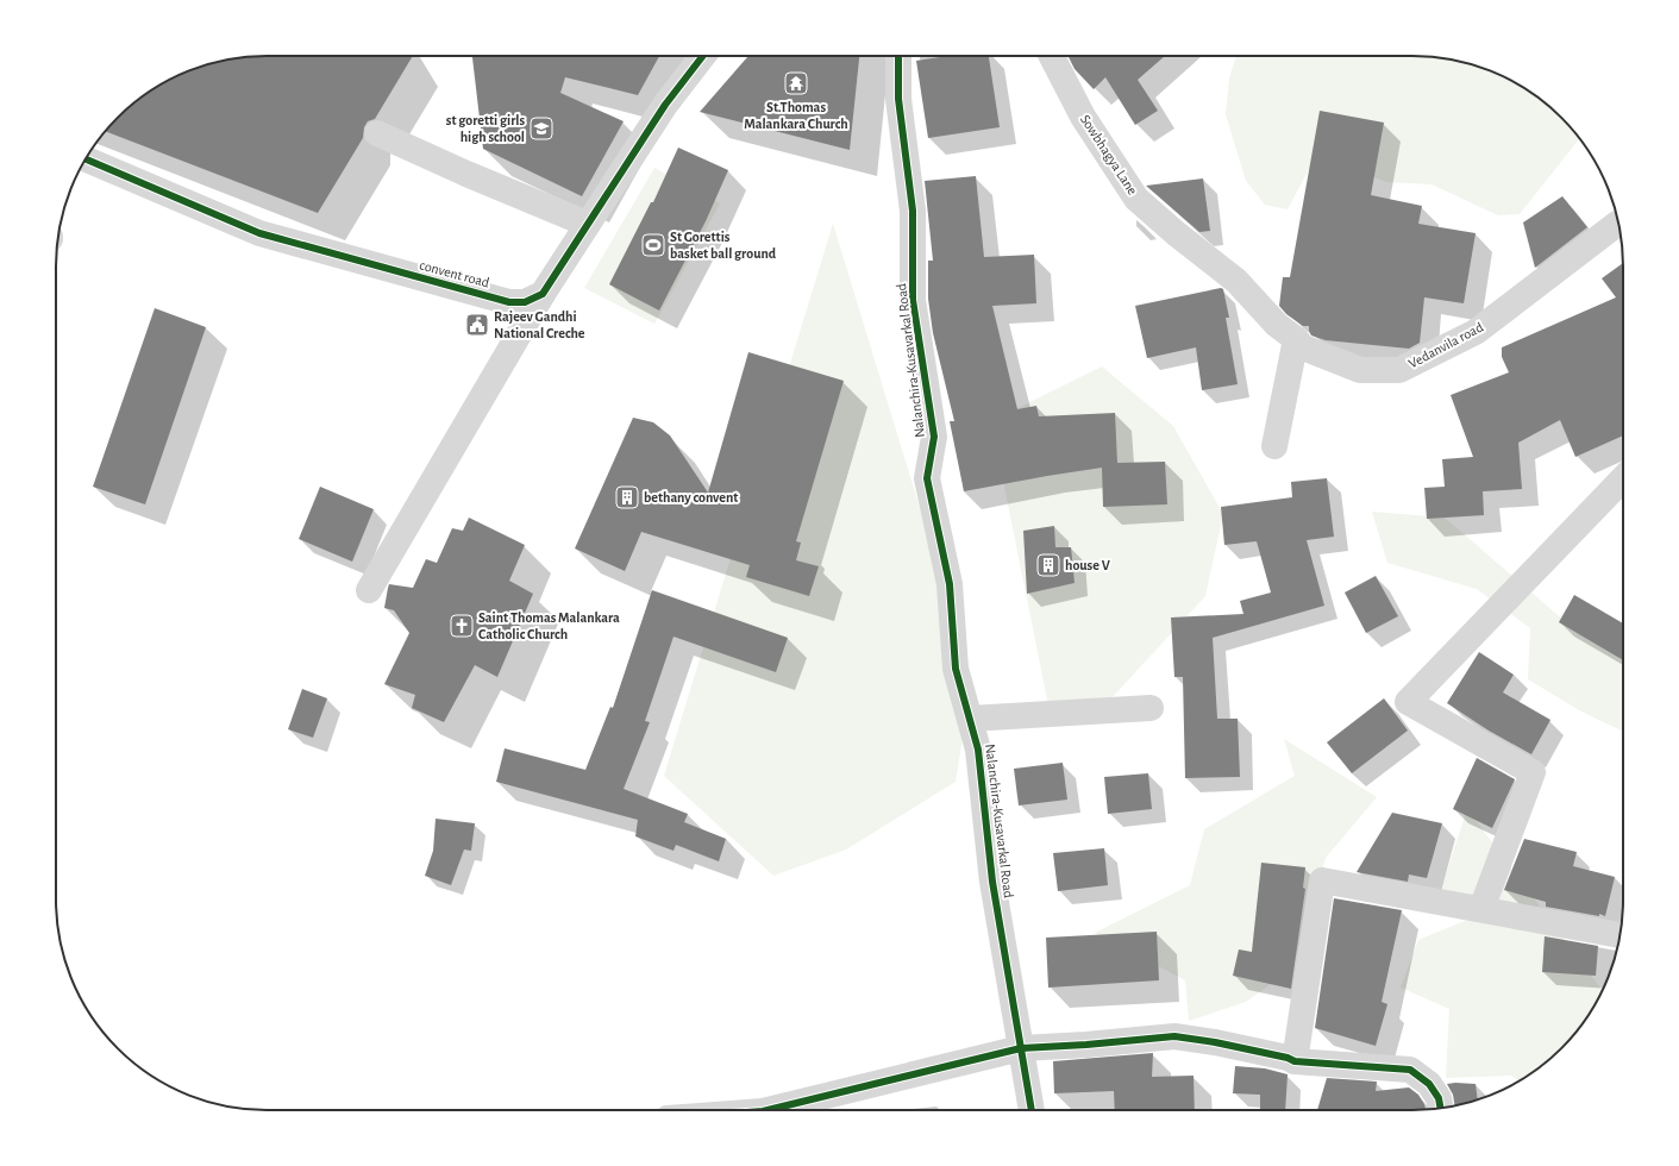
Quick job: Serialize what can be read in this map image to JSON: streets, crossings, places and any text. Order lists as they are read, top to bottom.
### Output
{
  "streets": {
    "street": [
      "Sowbhagya Lane",
      "convent road",
      "Vedanvila road",
      "Nalanchira-Kusavarkal Road"
    ]
  },
  "crossings": [
    ["Sowbhagya Lane", "Vedanvila road"]
  ],
  "places": {
    "temple": ["St.Thomas Malankara Church"],
    "school or university": ["st goretti girls high school"],
    "sports": ["St Gorettis basket ball ground"],
    "public building": ["Rajeev Gandhi National Creche"],
    "building": ["bethany convent", "house V"],
    "church": ["Saint Thomas Malankara Catholic Church"]
  }
}
